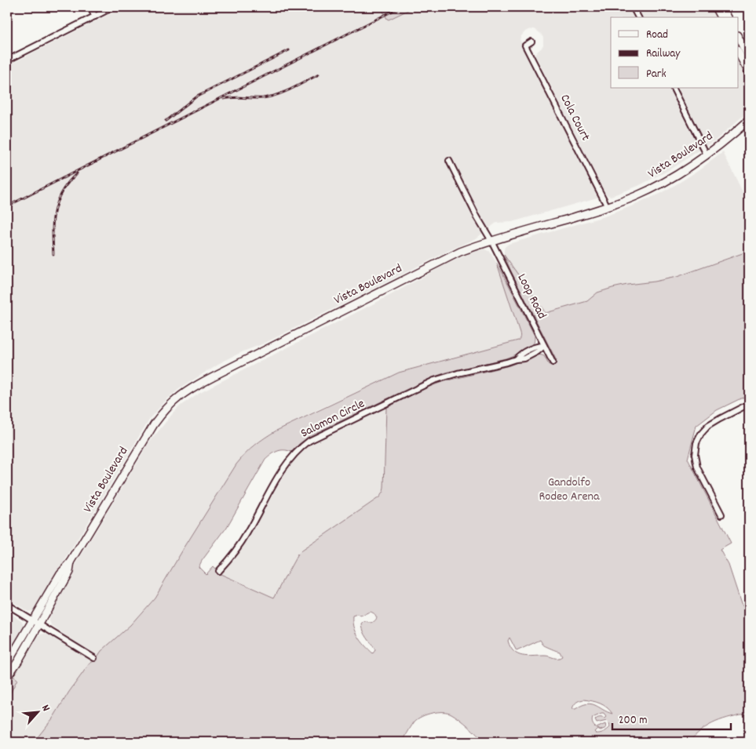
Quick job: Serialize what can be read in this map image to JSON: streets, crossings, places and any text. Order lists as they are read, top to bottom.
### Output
{
  "streets": {
    "main road": ["Vista Boulevard"],
    "street": ["Cola Court", "Loop Road", "Salomon Circle"]
  },
  "crossings": [
    ["Cola Court", "Vista Boulevard"],
    ["Vista Boulevard", "Loop Road"],
    ["Loop Road", "Salomon Circle"]
  ],
  "parks": ["Gandolfo Rodeo Arena"],
  "legend": ["Road", "Railway", "Park"],
  "scale_bar": "200 m",
  "north": "top right"
}
